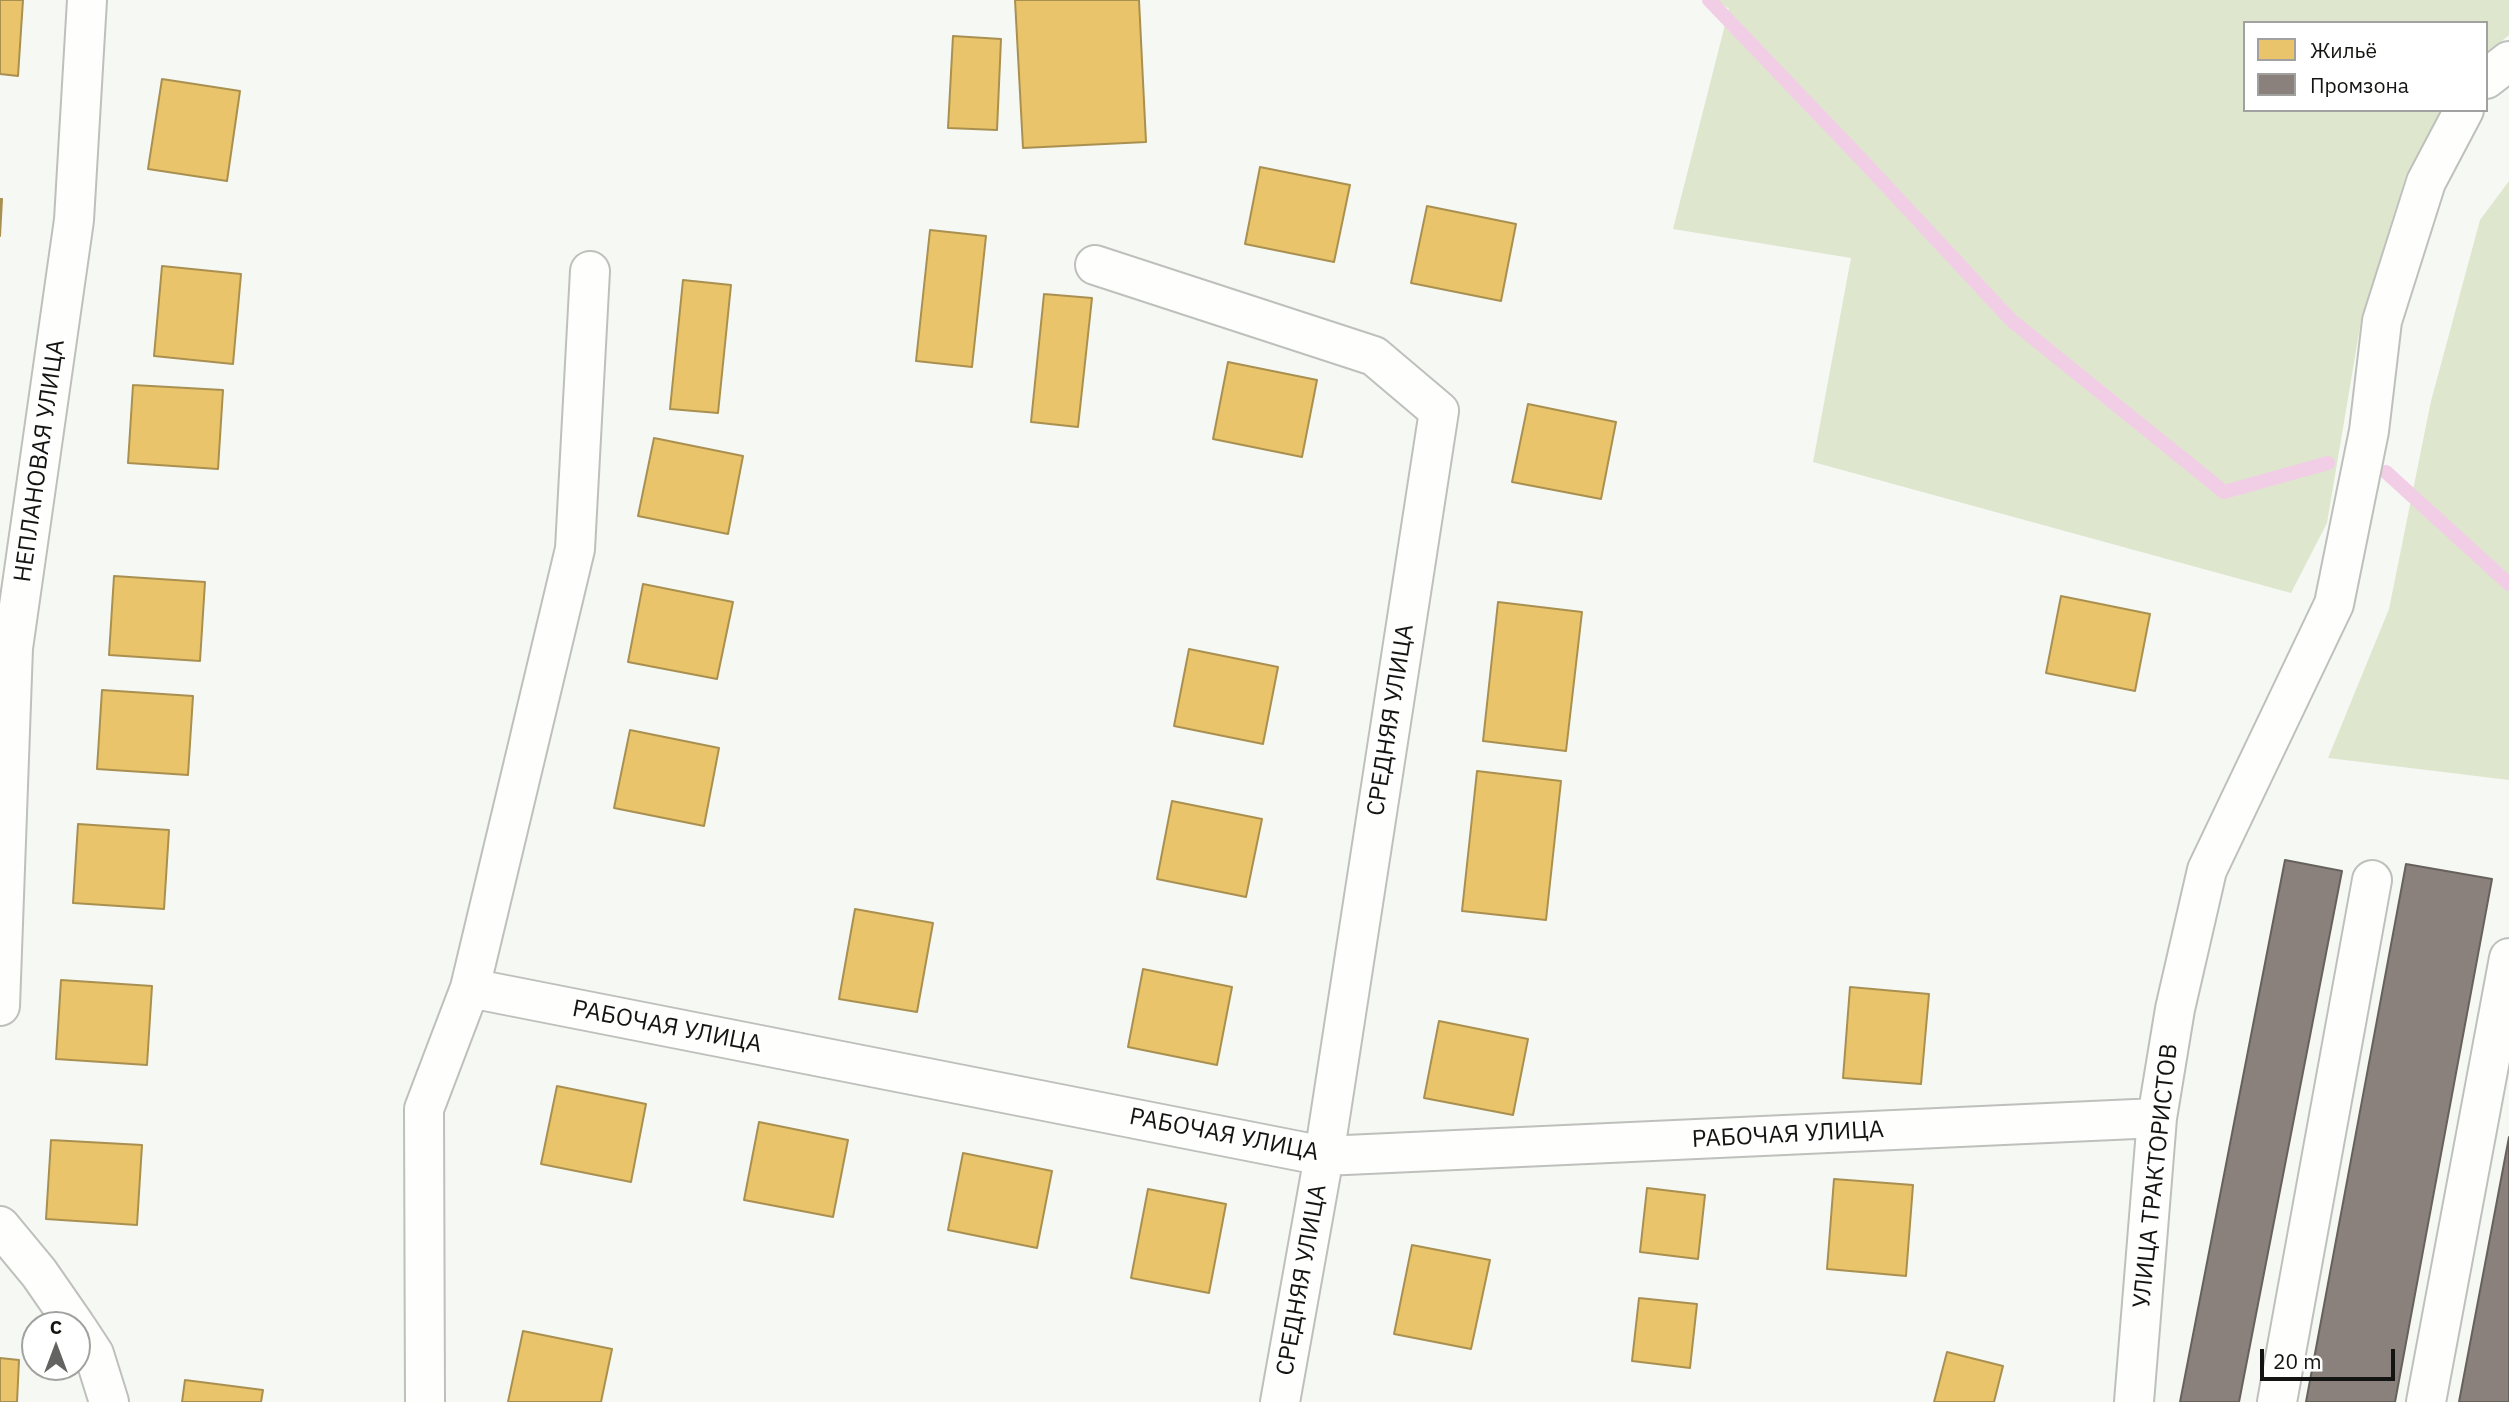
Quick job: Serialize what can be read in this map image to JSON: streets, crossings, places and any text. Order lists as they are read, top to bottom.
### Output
{
  "streets": {
    "street": [
      "НЕПЛАНОВАЯ УЛИЦА",
      "СРЕДНЯЯ УЛИЦА",
      "РАБОЧАЯ УЛИЦА",
      "УЛИЦА ТРАКТОРИСТОВ"
    ]
  },
  "crossings": [
    ["СРЕДНЯЯ УЛИЦА", "РАБОЧАЯ УЛИЦА"],
    ["РАБОЧАЯ УЛИЦА", "УЛИЦА ТРАКТОРИСТОВ"]
  ],
  "legend": ["Жильё", "Промзона"],
  "scale_bar": "20 m",
  "north": "top"
}
